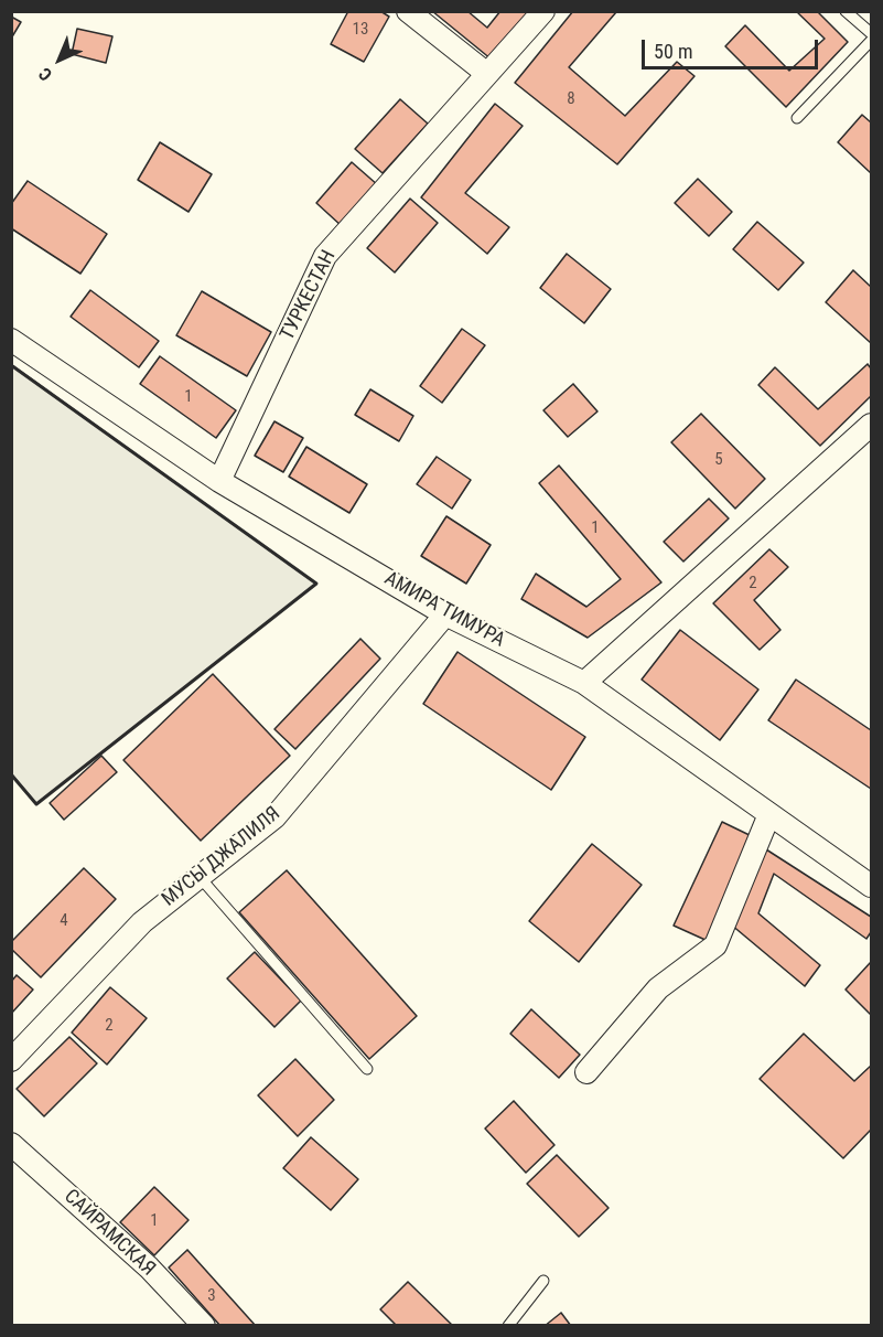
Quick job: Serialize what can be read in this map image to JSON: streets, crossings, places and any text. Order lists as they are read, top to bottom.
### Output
{
  "streets": {
    "street": [
      "ТУРКЕСТАН",
      "АМИРА ТИМУРА",
      "МУСЫ ДЖАЛИЛЯ",
      "САЙРАМСКАЯ"
    ]
  },
  "crossings": [
    ["ТУРКЕСТАН", "АМИРА ТИМУРА"],
    ["АМИРА ТИМУРА", "МУСЫ ДЖАЛИЛЯ"]
  ],
  "house_numbers": [
    "13",
    "8",
    "1",
    "5",
    "1",
    "2",
    "4",
    "2",
    "1",
    "3"
  ],
  "scale_bar": "50 m",
  "north": "bottom left"
}
